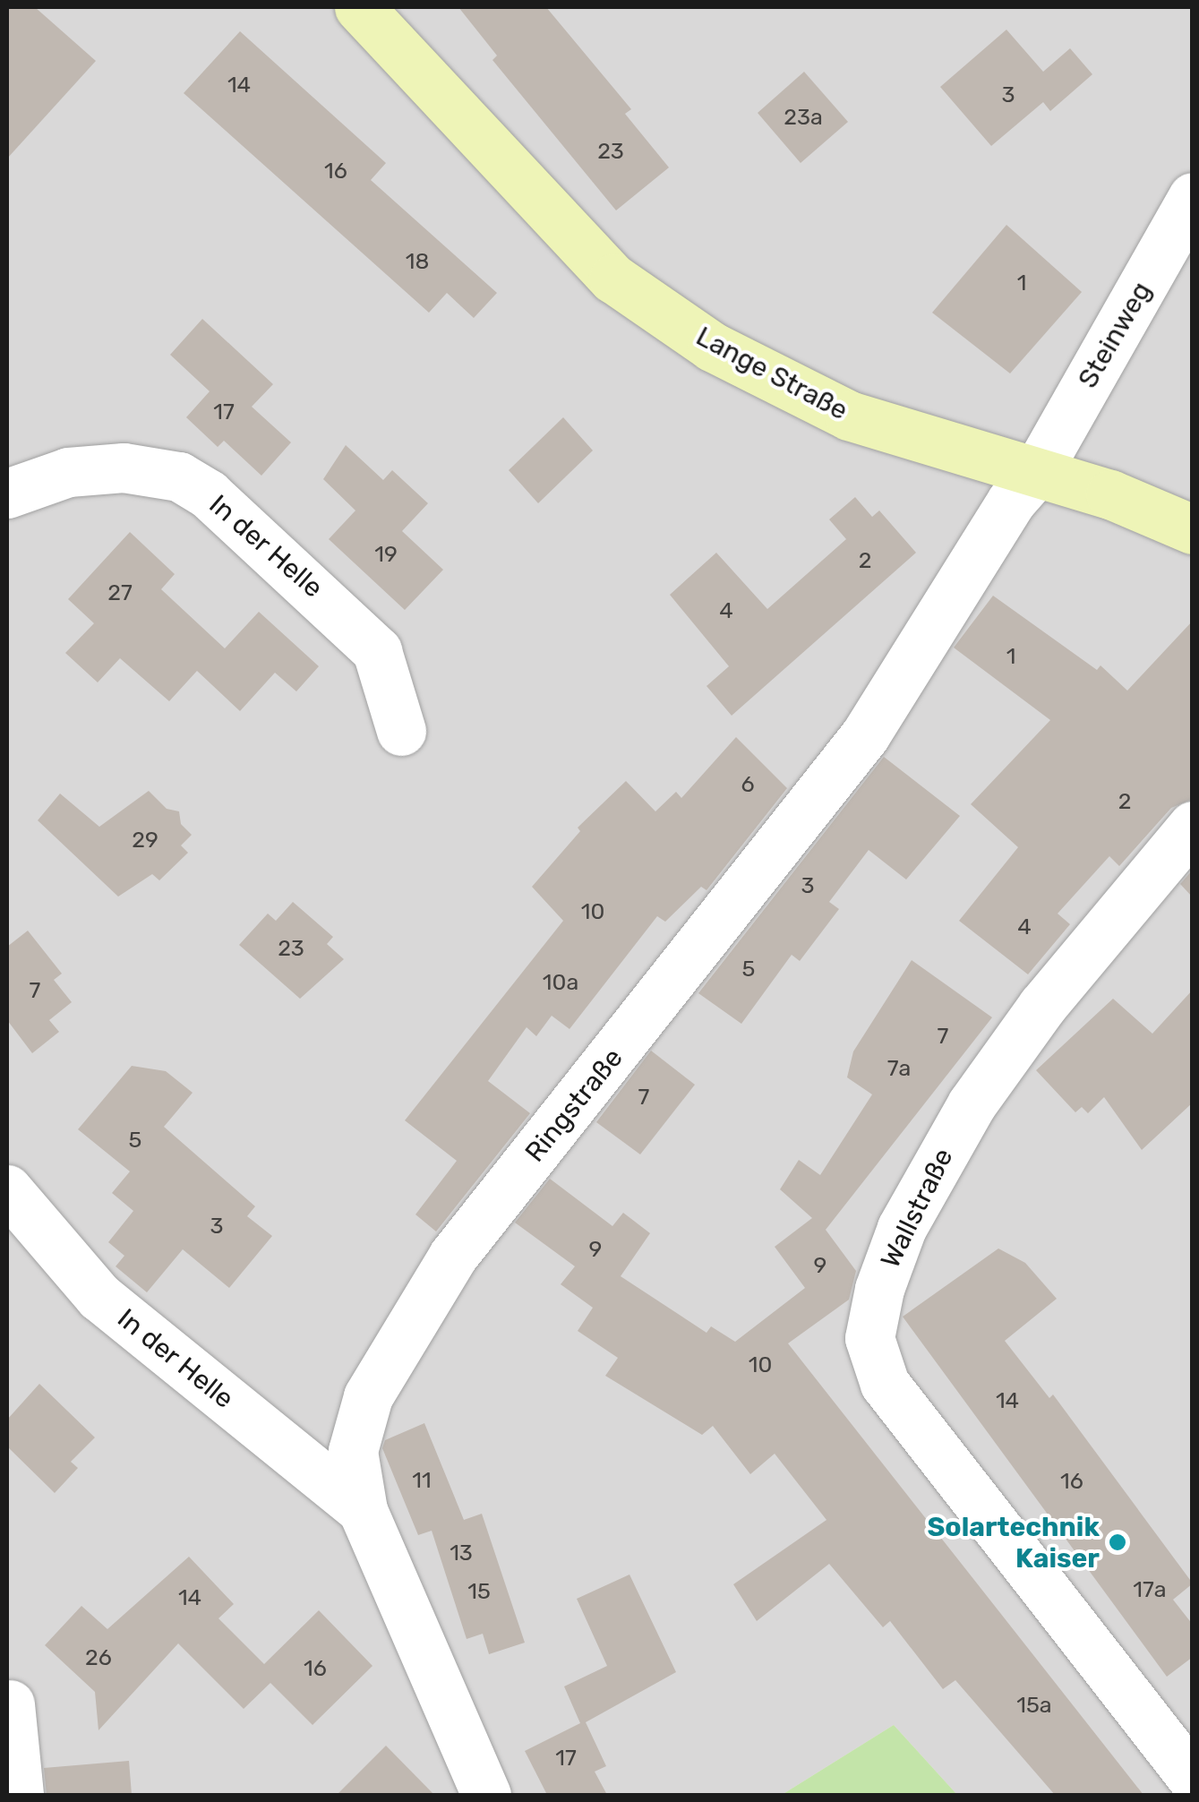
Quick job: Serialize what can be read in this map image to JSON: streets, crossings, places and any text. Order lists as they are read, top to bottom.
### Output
{
  "streets": {
    "main road": ["Lange Straße"],
    "street": [
      "Steinweg",
      "In der Helle",
      "Ringstraße",
      "Wallstraße"
    ]
  },
  "crossings": [
    ["Steinweg", "Lange Straße"],
    ["Steinweg", "Ringstraße"],
    ["Lange Straße", "Ringstraße"],
    ["In der Helle", "Ringstraße"]
  ],
  "places": ["Solartechnik Kaiser"],
  "house_numbers": [
    "14",
    "3",
    "23a",
    "23",
    "16",
    "18",
    "1",
    "17",
    "19",
    "2",
    "27",
    "4",
    "1",
    "6",
    "2",
    "29",
    "3",
    "10",
    "4",
    "23",
    "5",
    "10a",
    "7",
    "7",
    "7a",
    "7",
    "5",
    "3",
    "9",
    "9",
    "10",
    "14",
    "11",
    "16",
    "13",
    "17a",
    "15",
    "14",
    "26",
    "16",
    "15a",
    "17"
  ]
}
